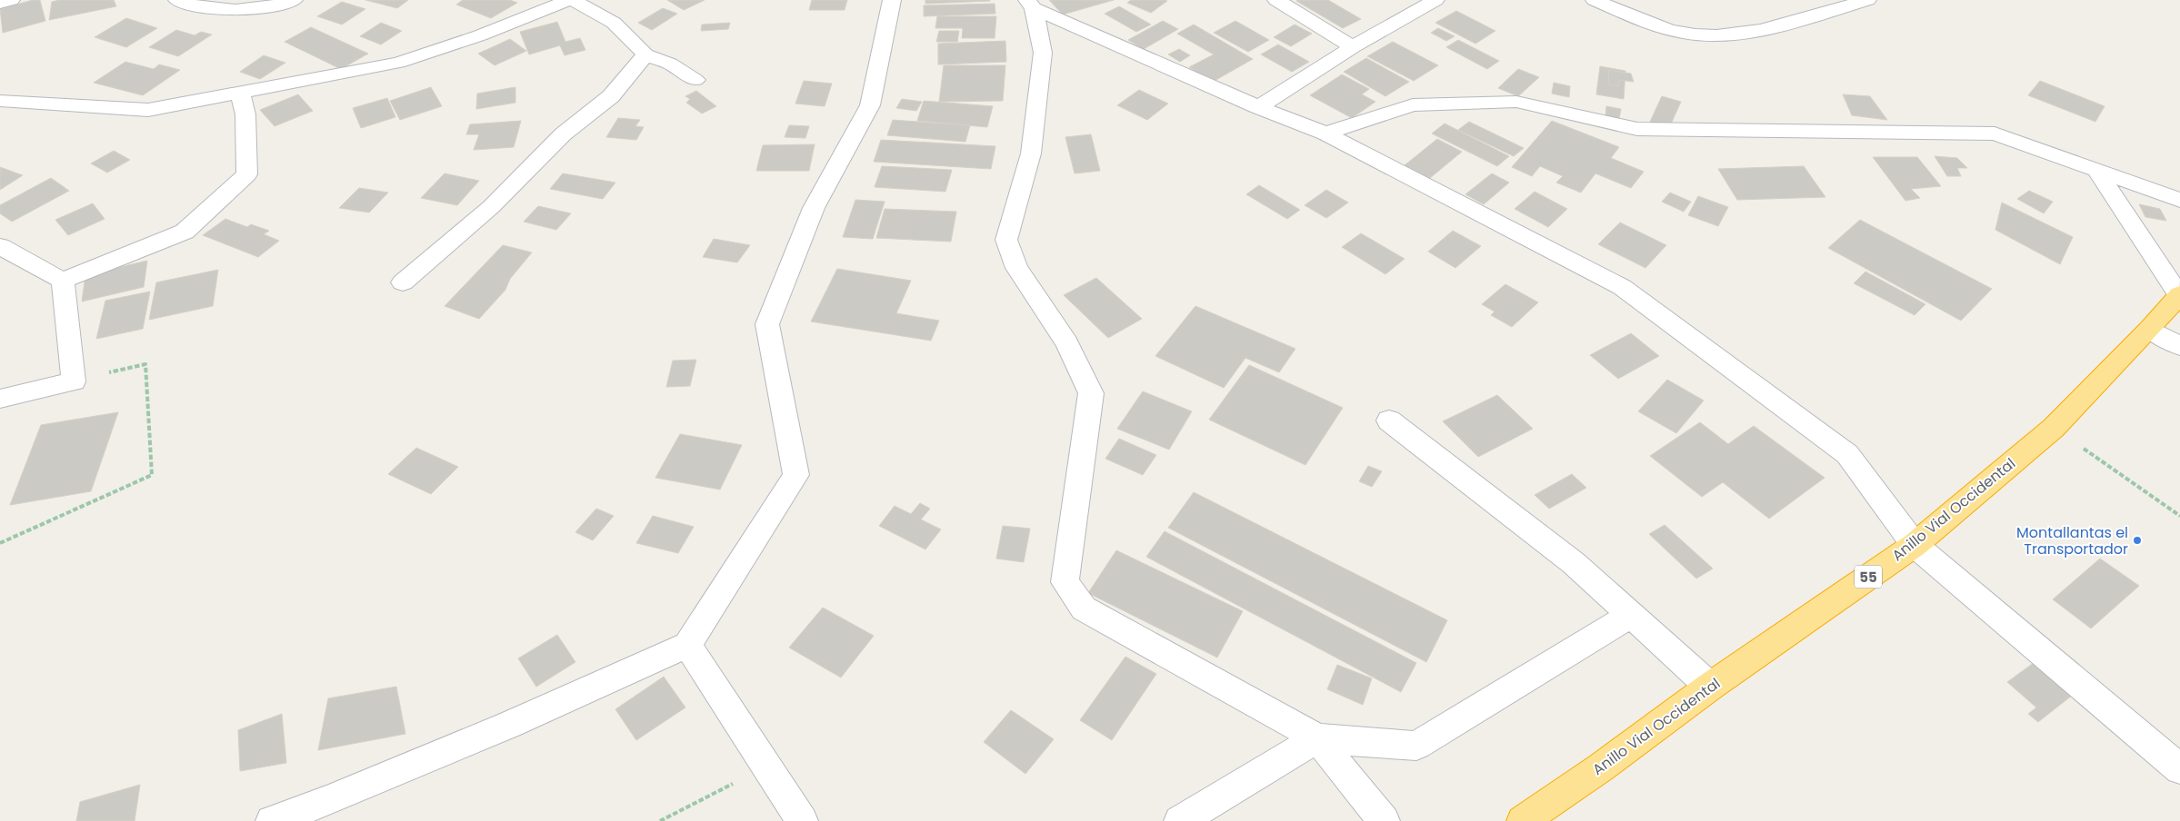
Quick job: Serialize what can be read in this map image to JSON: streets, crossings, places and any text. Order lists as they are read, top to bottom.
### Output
{
  "streets": {
    "highway": ["Anillo Vial Occidental", "55"]
  },
  "places": ["Montallantas el Transportador"]
}
